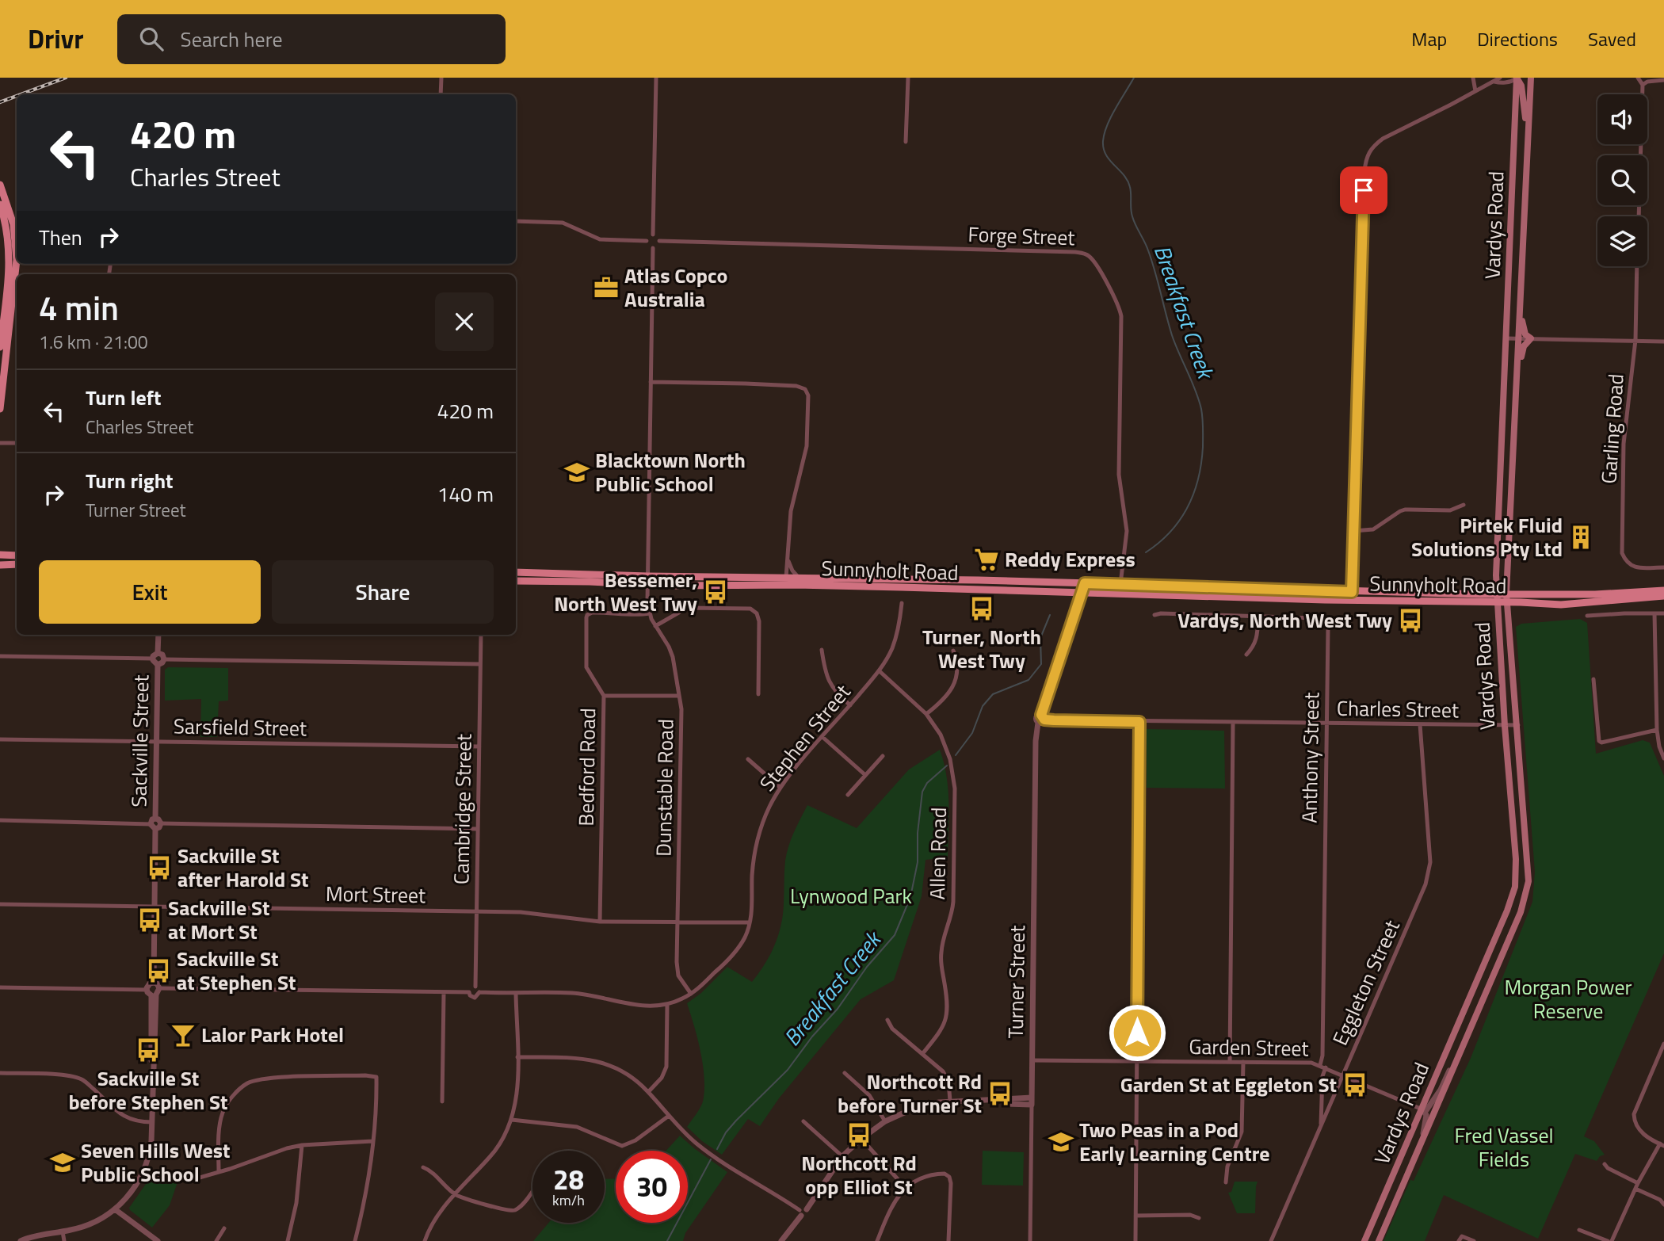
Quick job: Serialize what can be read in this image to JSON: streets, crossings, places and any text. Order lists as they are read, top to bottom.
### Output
{
  "streets": {
    "main road": ["Vardys Road", "Sunnyholt Road"],
    "street": [
      "Forge Street",
      "Garling Road",
      "Charles Street",
      "Sarsfield Street",
      "Stephen Street",
      "Sackville Street",
      "Anthony Street",
      "Bedford Road",
      "Dunstable Road",
      "Cambridge Street",
      "Allen Road",
      "Mort Street",
      "Turner Street",
      "Eggleton Street",
      "Garden Street"
    ]
  },
  "crossings": [
    ["Vardys Road", "Sunnyholt Road"],
    ["Vardys Road", "Charles Street"],
    ["Vardys Road", "Garden Street"],
    ["Forge Street", "Sunnyholt Road"],
    ["Forge Street", "Dunstable Road"],
    ["Sunnyholt Road", "Dunstable Road"],
    ["Charles Street", "Anthony Street"],
    ["Charles Street", "Turner Street"],
    ["Charles Street", "Eggleton Street"],
    ["Sarsfield Street", "Sackville Street"],
    ["Sarsfield Street", "Cambridge Street"],
    ["Stephen Street", "Dunstable Road"],
    ["Stephen Street", "Cambridge Street"],
    ["Stephen Street", "Allen Road"],
    ["Stephen Street", "Mort Street"],
    ["Sackville Street", "Mort Street"],
    ["Anthony Street", "Garden Street"],
    ["Bedford Road", "Dunstable Road"],
    ["Bedford Road", "Mort Street"],
    ["Dunstable Road", "Mort Street"],
    ["Cambridge Street", "Mort Street"],
    ["Turner Street", "Garden Street"],
    ["Eggleton Street", "Garden Street"]
  ],
  "water": ["Breakfast Creek"],
  "parks": ["Lynwood Park", "Morgan Power Reserve", "Fred Vassel Fields"],
  "places": {
    "office": ["Atlas Copco Australia"],
    "school or university": ["Blacktown North Public School", "Two Peas in a Pod Early Learning Centre", "Seven Hills West Public School"],
    "building": ["Pirtek Fluid Solutions Pty Ltd"],
    "supermarket": ["Reddy Express"],
    "bus stop": [
      "Bessemer, North West Twy",
      "Turner, North West Twy",
      "Vardys, North West Twy",
      "Sackville St after Harold St",
      "Sackville St at Mort St",
      "Sackville St at Stephen St",
      "Sackville St before Stephen St",
      "Garden St at Eggleton St",
      "Northcott Rd before Turner St",
      "Northcott Rd opp Elliot St"
    ],
    "bar": ["Lalor Park Hotel"]
  },
  "page": {
    "header": "Drivr",
    "search": "Search here",
    "nav": ["Map", "Directions", "Saved"],
    "turn": ["420 m", "Charles Street"],
    "then": "Then",
    "heading": ["4 min", "1.6 km · 21:00"],
    "list": [
      {
        "name": "Turn left",
        "note": "Charles Street",
        "value": "420 m"
      },
      {
        "name": "Turn right",
        "note": "Turner Street",
        "value": "140 m"
      }
    ],
    "buttons": ["Exit", "Share"],
    "speed": "28 km/h",
    "limit": "30"
  }
}
